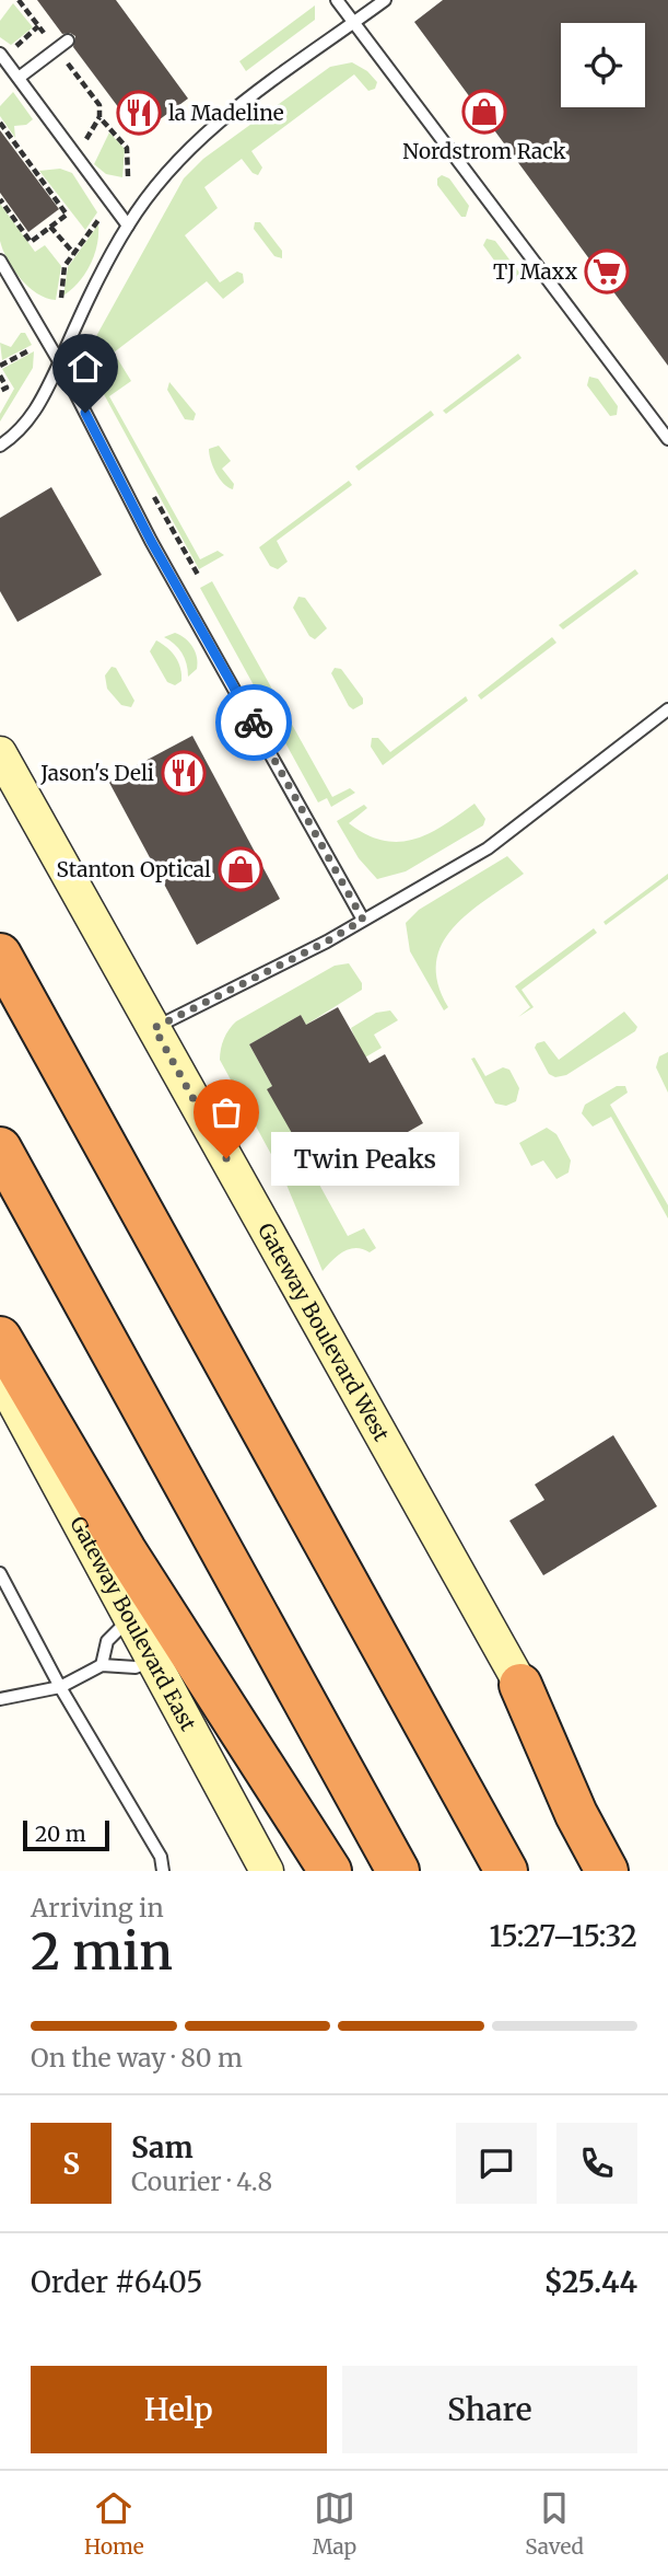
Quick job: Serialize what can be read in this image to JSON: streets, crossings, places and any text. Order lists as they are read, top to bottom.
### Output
{
  "streets": {
    "main road": ["Gateway Boulevard West", "Gateway Boulevard East"]
  },
  "places": {
    "shop": ["Nordstrom Rack", "Stanton Optical"],
    "restaurant": ["la Madeline", "Jason's Deli"],
    "supermarket": ["TJ Maxx"],
    "other": ["Twin Peaks"]
  },
  "scale_bar": "20 m",
  "page": {
    "bubble": "Twin Peaks",
    "scale": "20 m",
    "heading": ["2 min", "Arriving in", "15:27–15:32"],
    "panel": [
      "Sam",
      "Courier · 4.8",
      "Order #6405",
      "$25.44"
    ],
    "bar": "On the way · 80 m",
    "round": "S",
    "buttons": ["Help", "Share"],
    "tabs": ["Home", "Map", "Saved"]
  }
}
